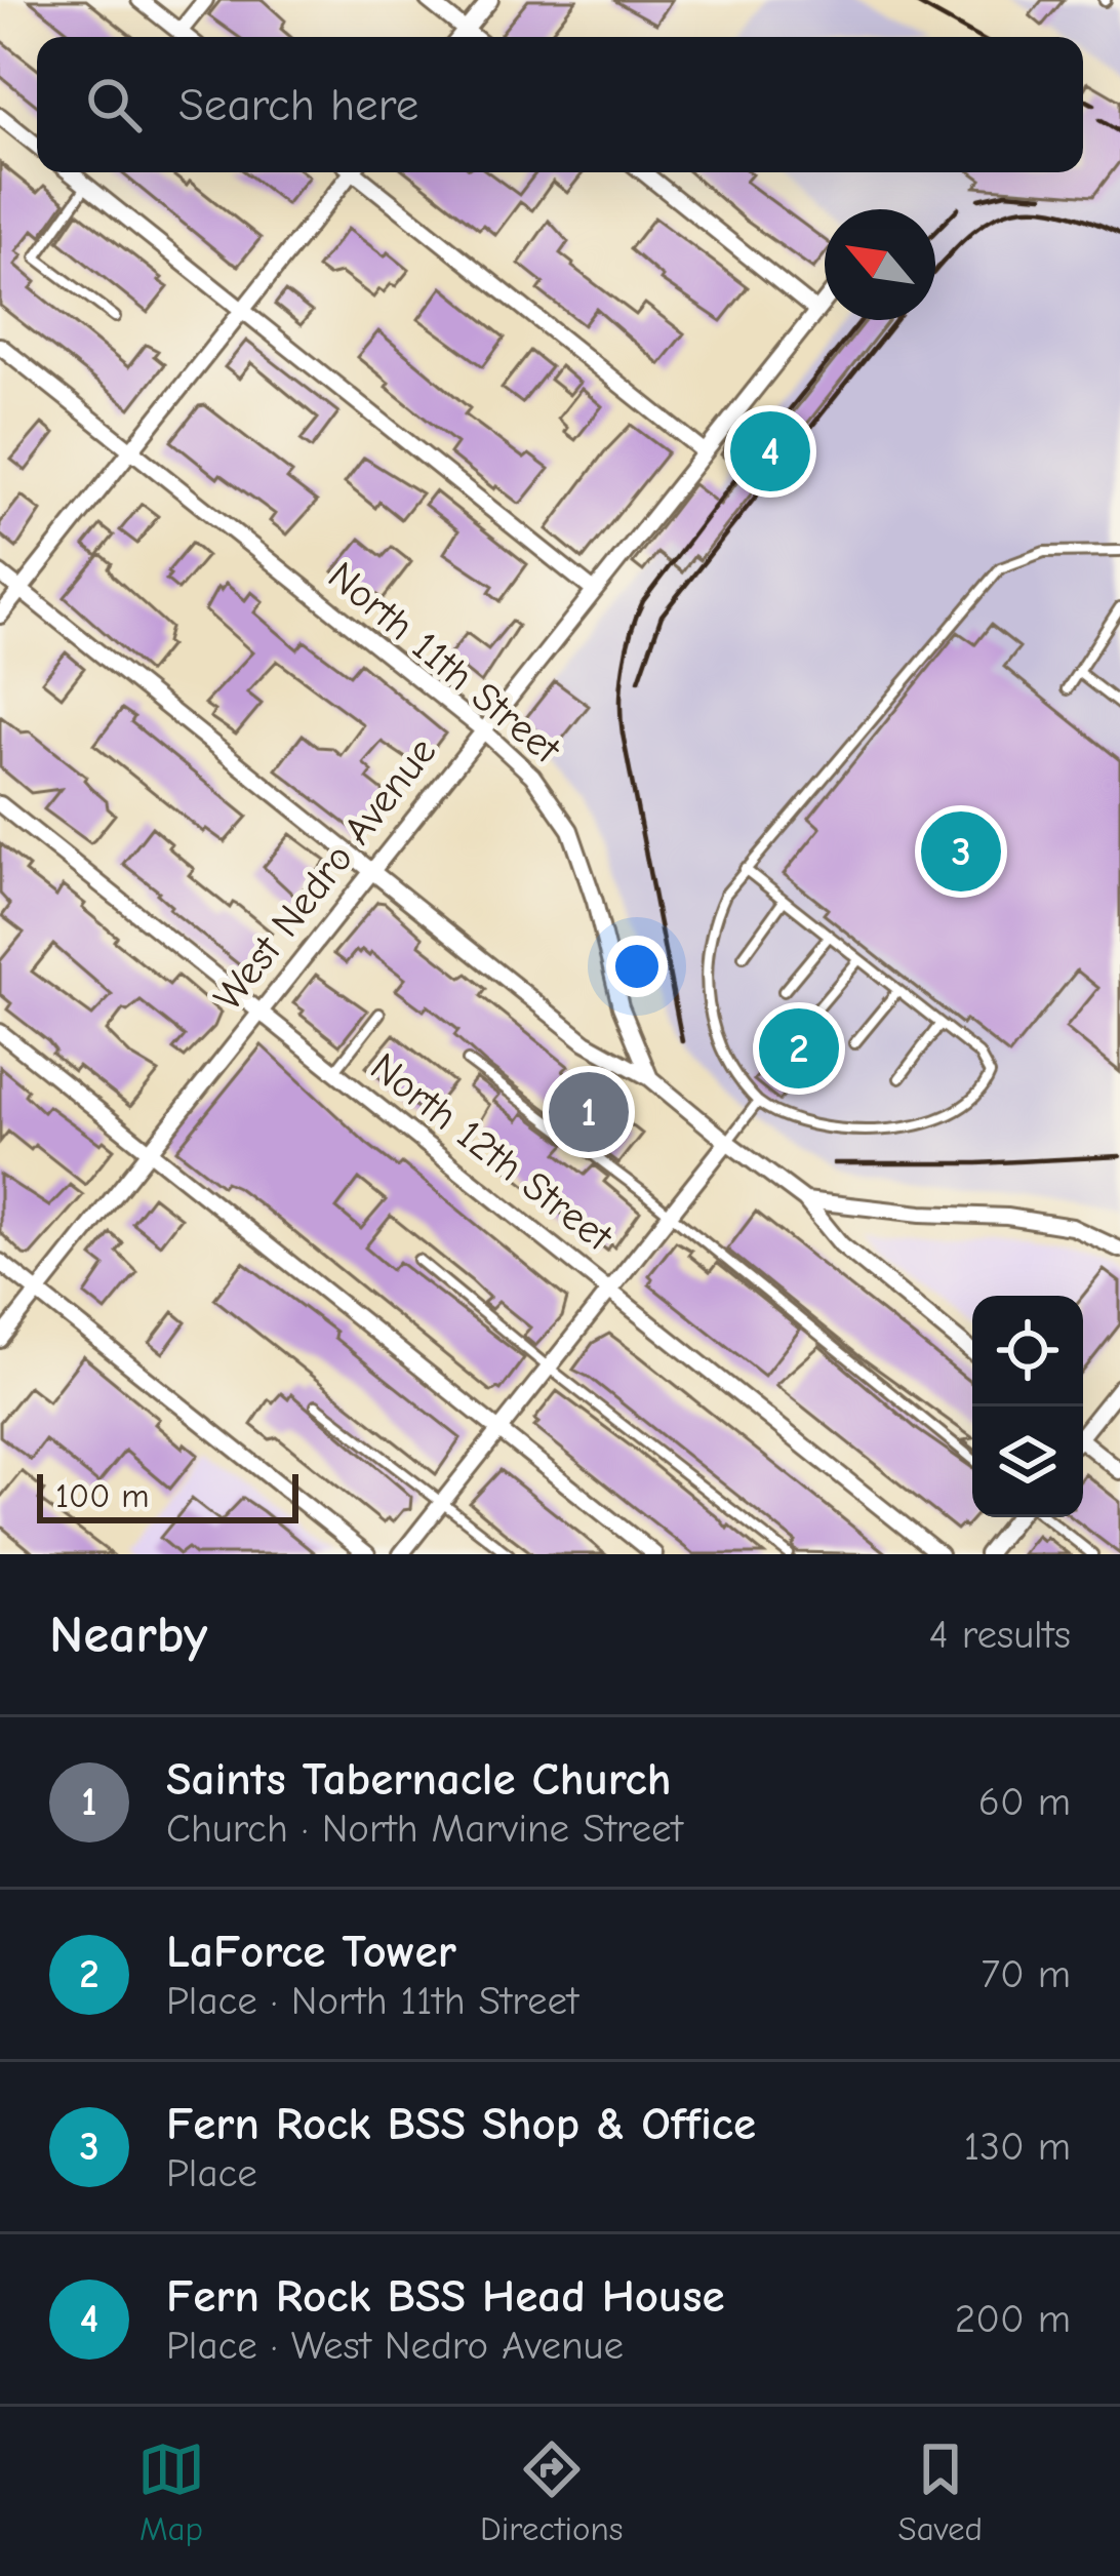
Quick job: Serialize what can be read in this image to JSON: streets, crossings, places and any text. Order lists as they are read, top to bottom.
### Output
{
  "streets": {
    "street": ["North 11th Street", "West Nedro Avenue", "North 12th Street"]
  },
  "crossings": [
    ["North 11th Street", "West Nedro Avenue"],
    ["West Nedro Avenue", "North 12th Street"]
  ],
  "scale_bar": "100 m",
  "north": "top left",
  "page": {
    "search": "Search here",
    "pins": [
      "4",
      "3",
      "2",
      "1"
    ],
    "scale": "100 m",
    "heading": ["Nearby", "4 results"],
    "list": [
      {
        "mark": "1",
        "name": "Saints Tabernacle Church",
        "note": "Church · North Marvine Street",
        "value": "60 m"
      },
      {
        "mark": "2",
        "name": "LaForce Tower",
        "note": "Place · North 11th Street",
        "value": "70 m"
      },
      {
        "mark": "3",
        "name": "Fern Rock BSS Shop & Office",
        "note": "Place",
        "value": "130 m"
      },
      {
        "mark": "4",
        "name": "Fern Rock BSS Head House",
        "note": "Place · West Nedro Avenue",
        "value": "200 m"
      }
    ],
    "nav": ["Map", "Directions", "Saved"]
  }
}
